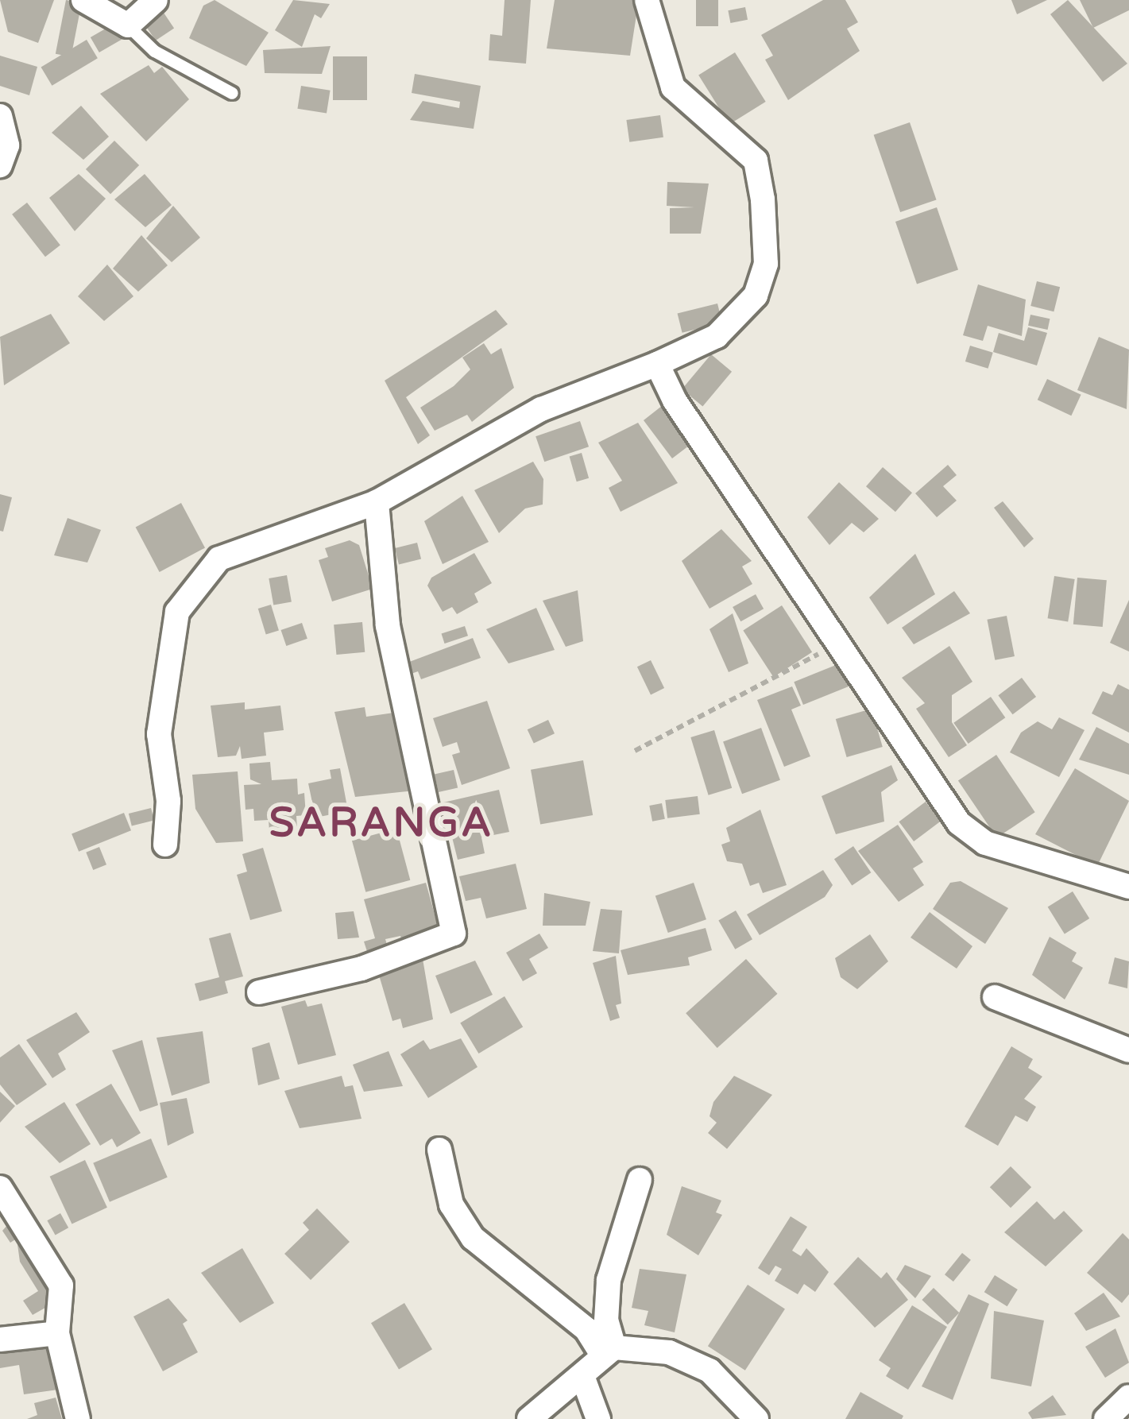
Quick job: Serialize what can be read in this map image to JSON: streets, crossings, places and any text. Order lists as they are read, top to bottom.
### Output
{
  "districts": ["SARANGA"]
}
